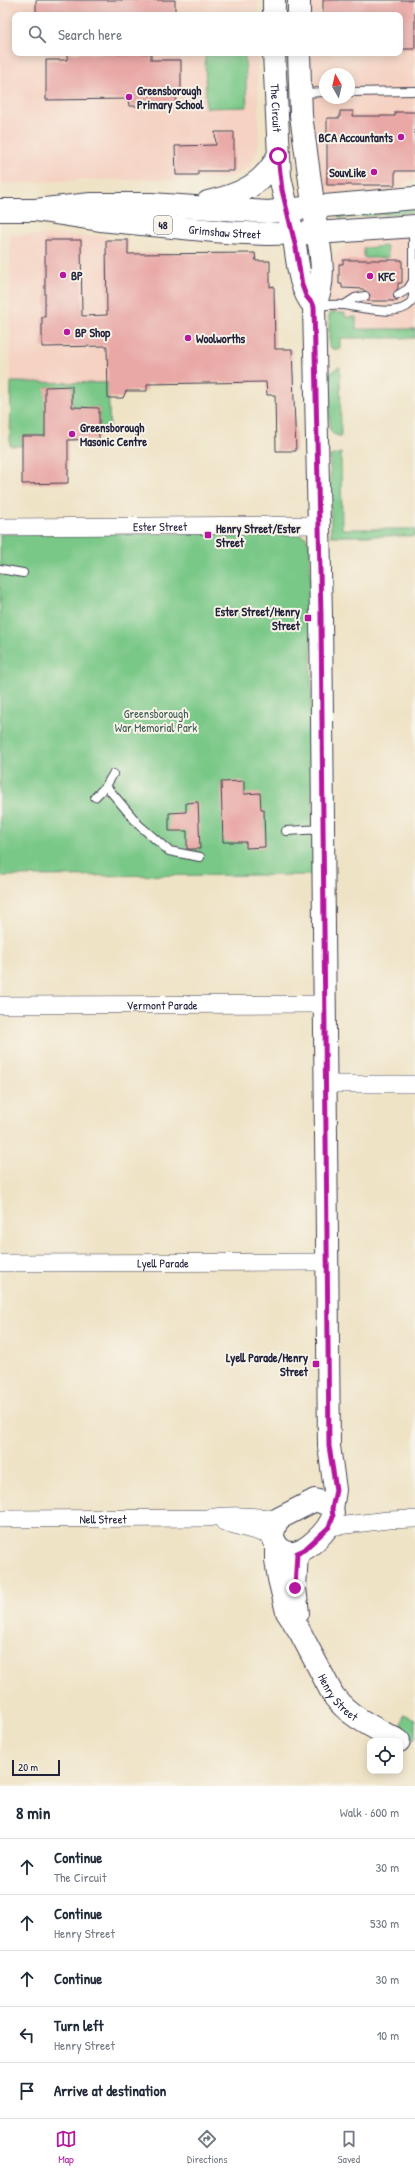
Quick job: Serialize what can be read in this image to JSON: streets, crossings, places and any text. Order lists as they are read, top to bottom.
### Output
{
  "streets": {
    "street": [
      "The Circuit",
      "48",
      "Grimshaw Street",
      "Ester Street",
      "Vermont Parade",
      "Lyell Parade",
      "Nell Street",
      "Henry Street"
    ]
  },
  "crossings": [
    ["The Circuit", "Grimshaw Street"],
    ["Nell Street", "Henry Street"]
  ],
  "parks": ["Greensborough War Memorial Park"],
  "places": {
    "other": [
      "Greensborough Primary School",
      "BCA Accountants",
      "SouvLike",
      "BP",
      "KFC",
      "BP Shop",
      "Woolworths",
      "Greensborough Masonic Centre"
    ],
    "transit": ["Henry Street/Ester Street", "Ester Street/Henry Street", "Lyell Parade/Henry Street"]
  },
  "scale_bar": "20 m",
  "north": "top",
  "page": {
    "search": "Search here",
    "scale": "20 m",
    "heading": ["8 min", "Walk · 600 m"],
    "list": [
      ["Continue", "The Circuit", "30 m"],
      ["Continue", "Henry Street", "530 m"],
      ["Continue", "30 m"],
      ["Turn left", "Henry Street", "10 m"],
      "Arrive at destination"
    ],
    "nav": ["Map", "Directions", "Saved"]
  }
}
